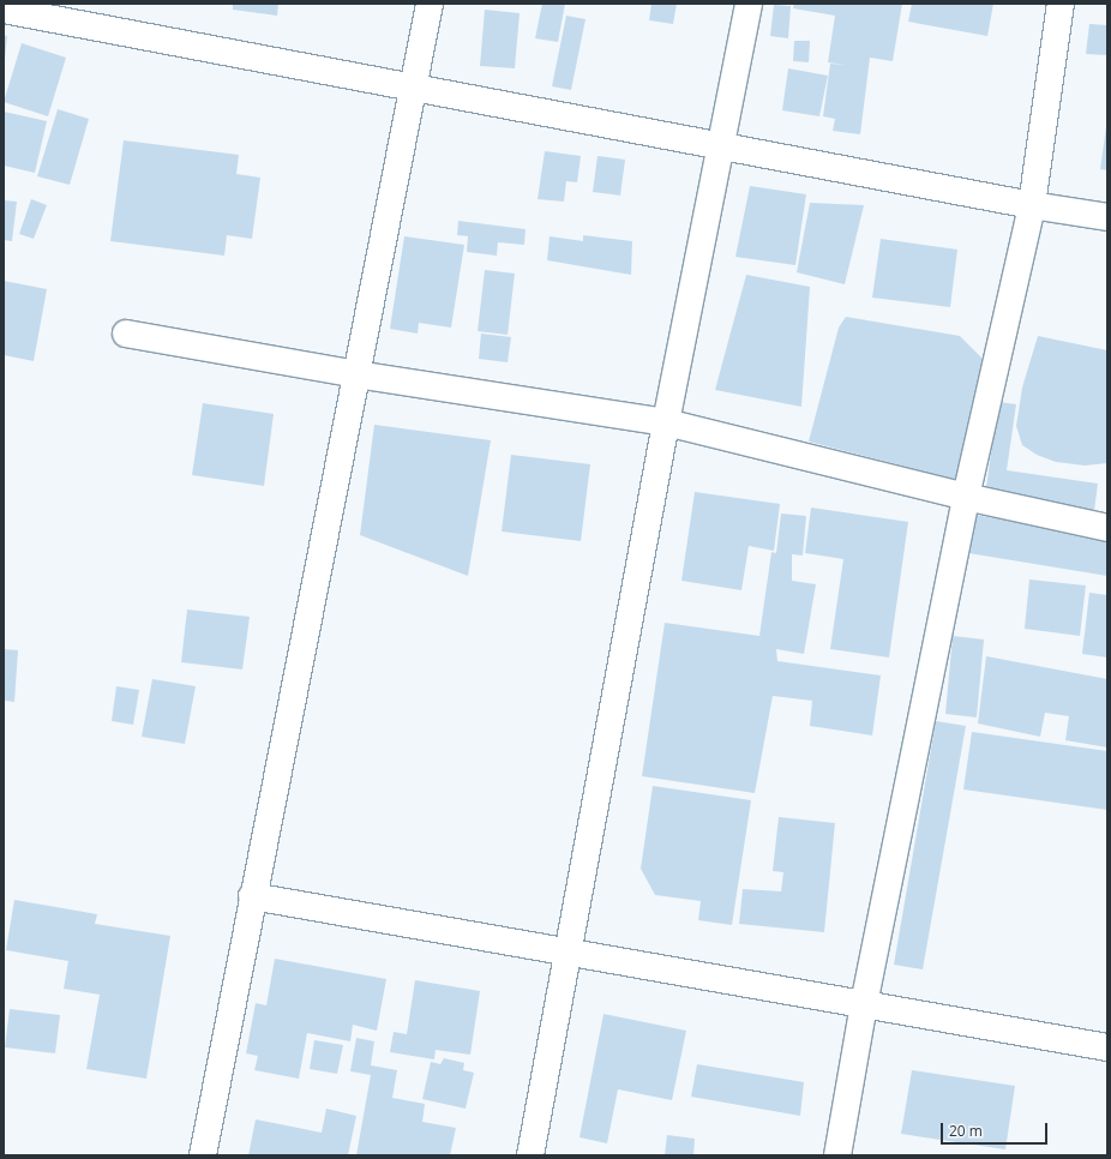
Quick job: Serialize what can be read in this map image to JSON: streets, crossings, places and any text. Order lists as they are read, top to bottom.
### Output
{
  "scale_bar": "20 m"
}
